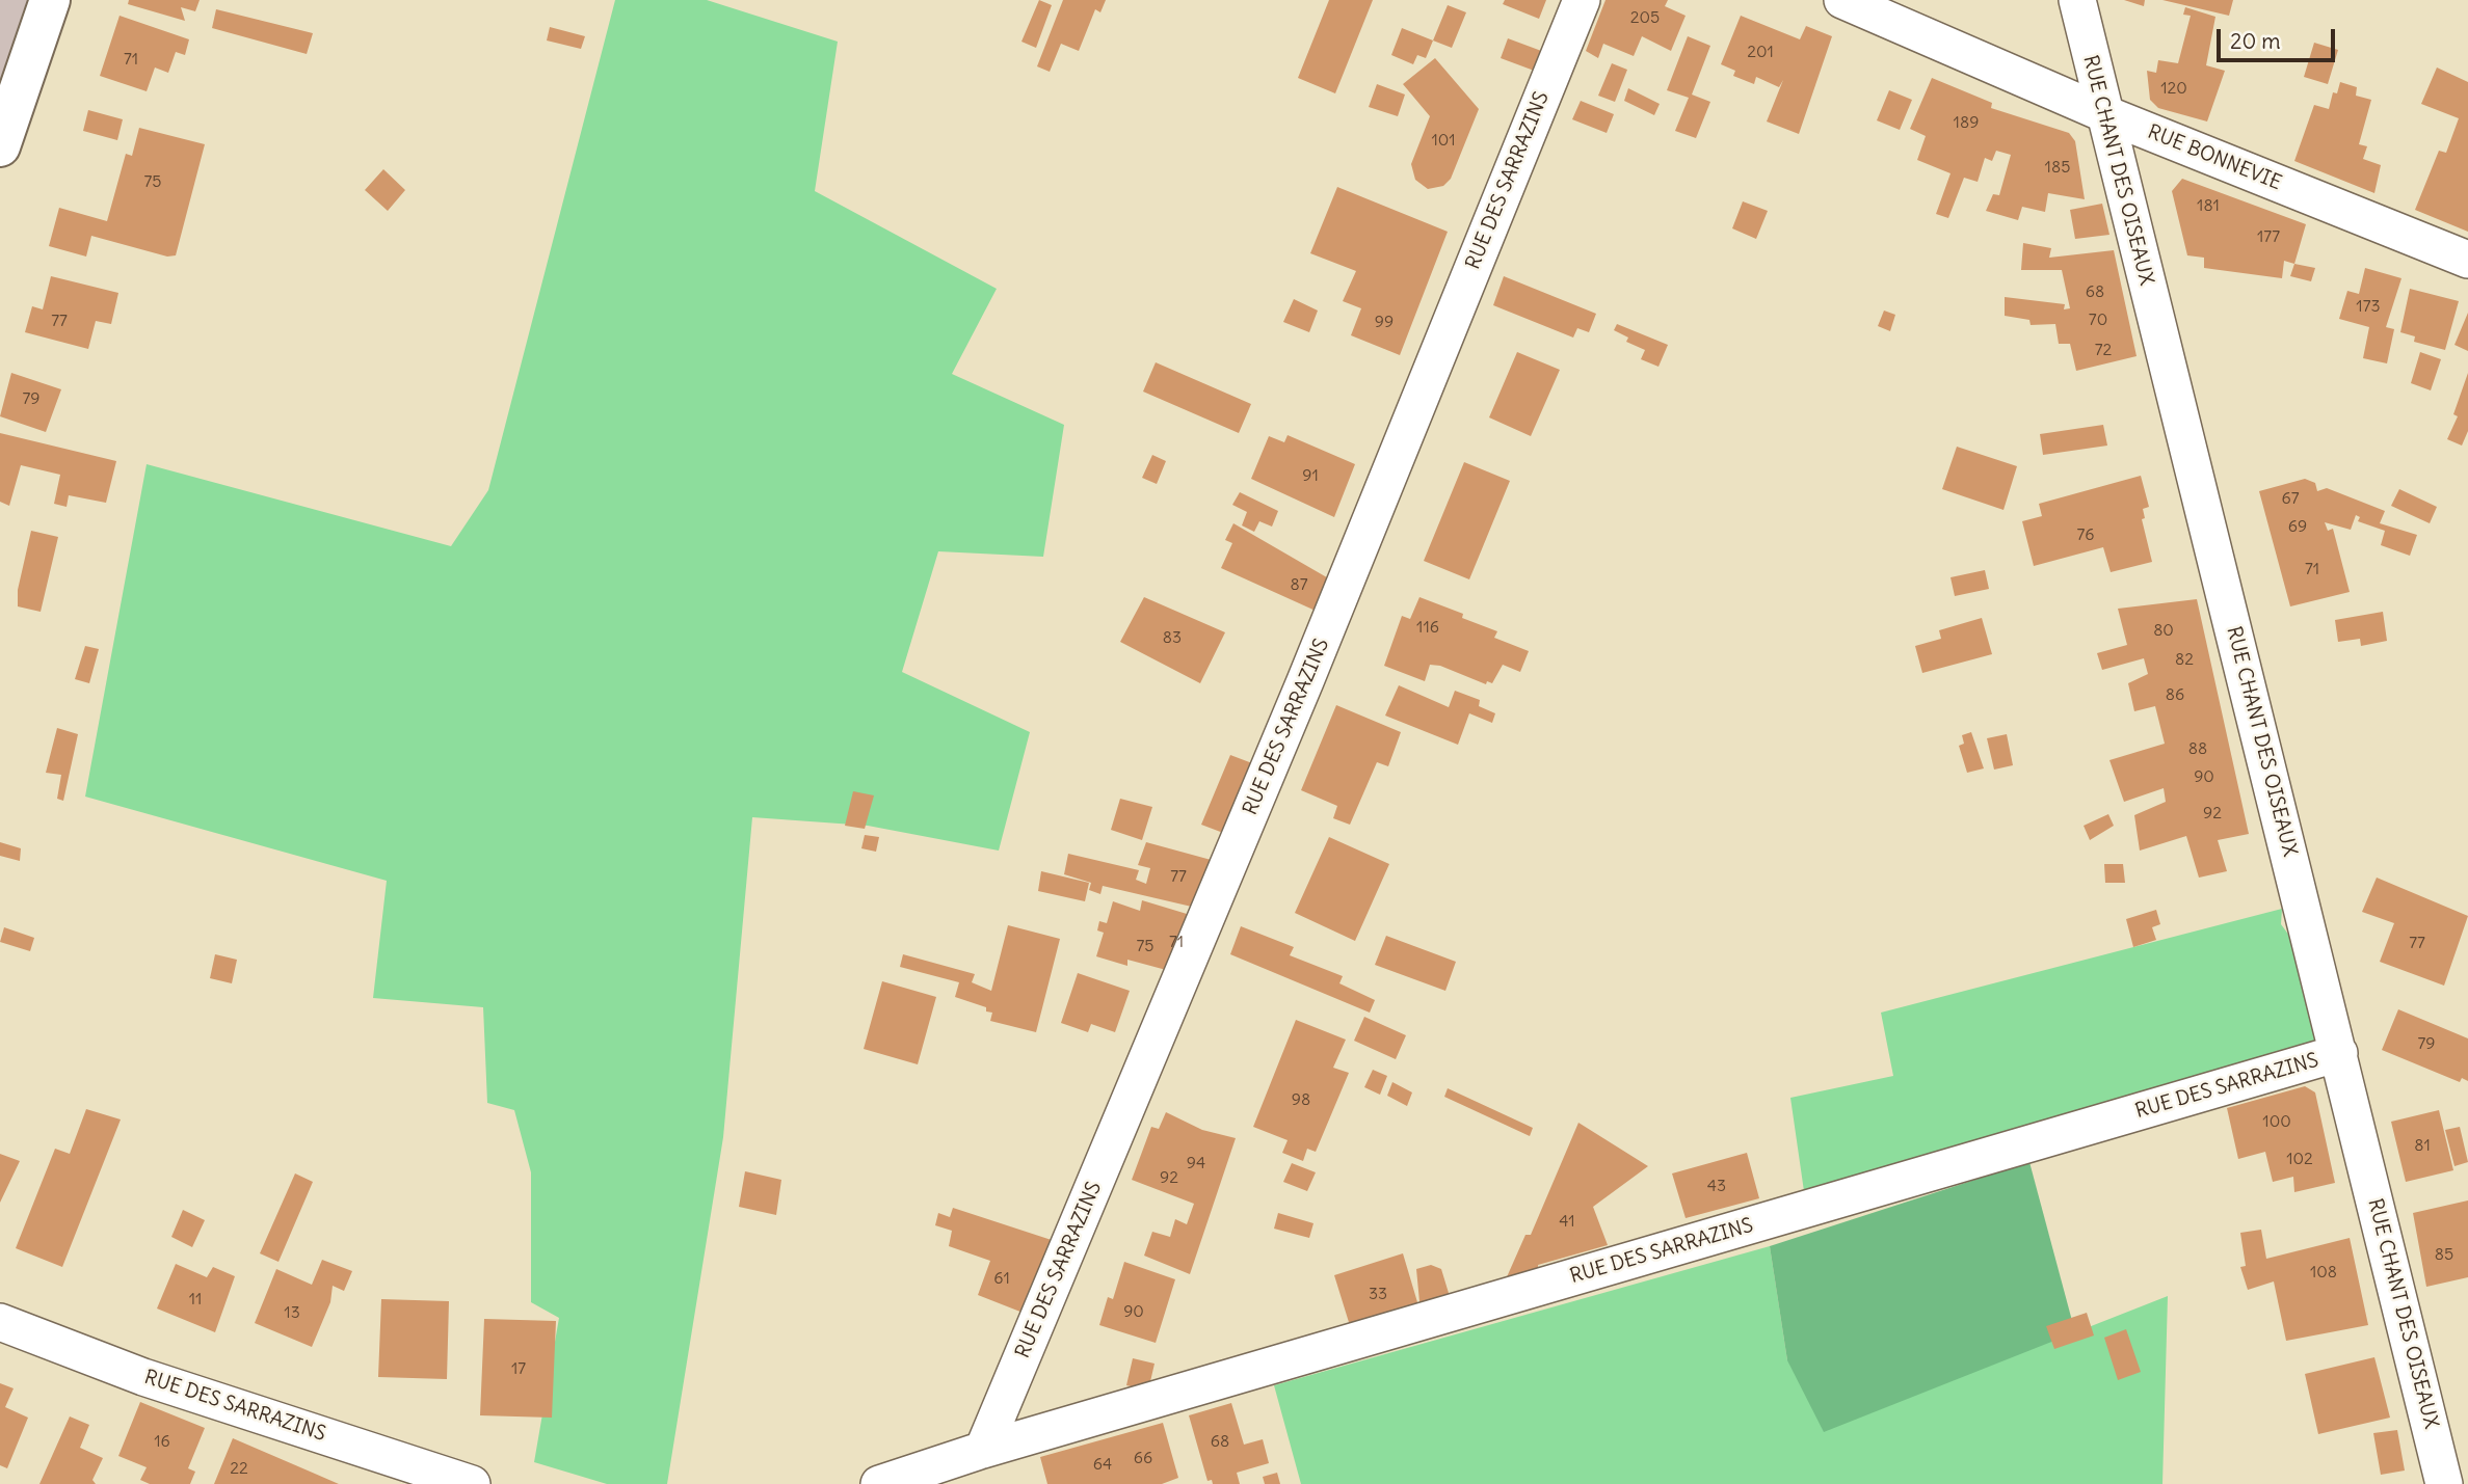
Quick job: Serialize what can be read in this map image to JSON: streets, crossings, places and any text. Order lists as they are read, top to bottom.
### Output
{
  "streets": {
    "street": ["RUE BONNEVIE", "RUE CHANT DES OISEAUX", "RUE DES SARRAZINS"]
  },
  "crossings": [
    ["RUE BONNEVIE", "RUE CHANT DES OISEAUX"],
    ["RUE CHANT DES OISEAUX", "RUE DES SARRAZINS"]
  ],
  "house_numbers": [
    "205",
    "201",
    "71",
    "120",
    "189",
    "101",
    "185",
    "75",
    "181",
    "177",
    "68",
    "173",
    "70",
    "77",
    "99",
    "72",
    "79",
    "91",
    "67",
    "69",
    "76",
    "71",
    "87",
    "116",
    "80",
    "83",
    "82",
    "86",
    "88",
    "90",
    "92",
    "77",
    "71",
    "77",
    "75",
    "79",
    "98",
    "100",
    "81",
    "102",
    "94",
    "92",
    "43",
    "41",
    "85",
    "108",
    "61",
    "33",
    "11",
    "90",
    "13",
    "17",
    "16",
    "68",
    "66",
    "64",
    "22"
  ],
  "scale_bar": "20 m"
}
